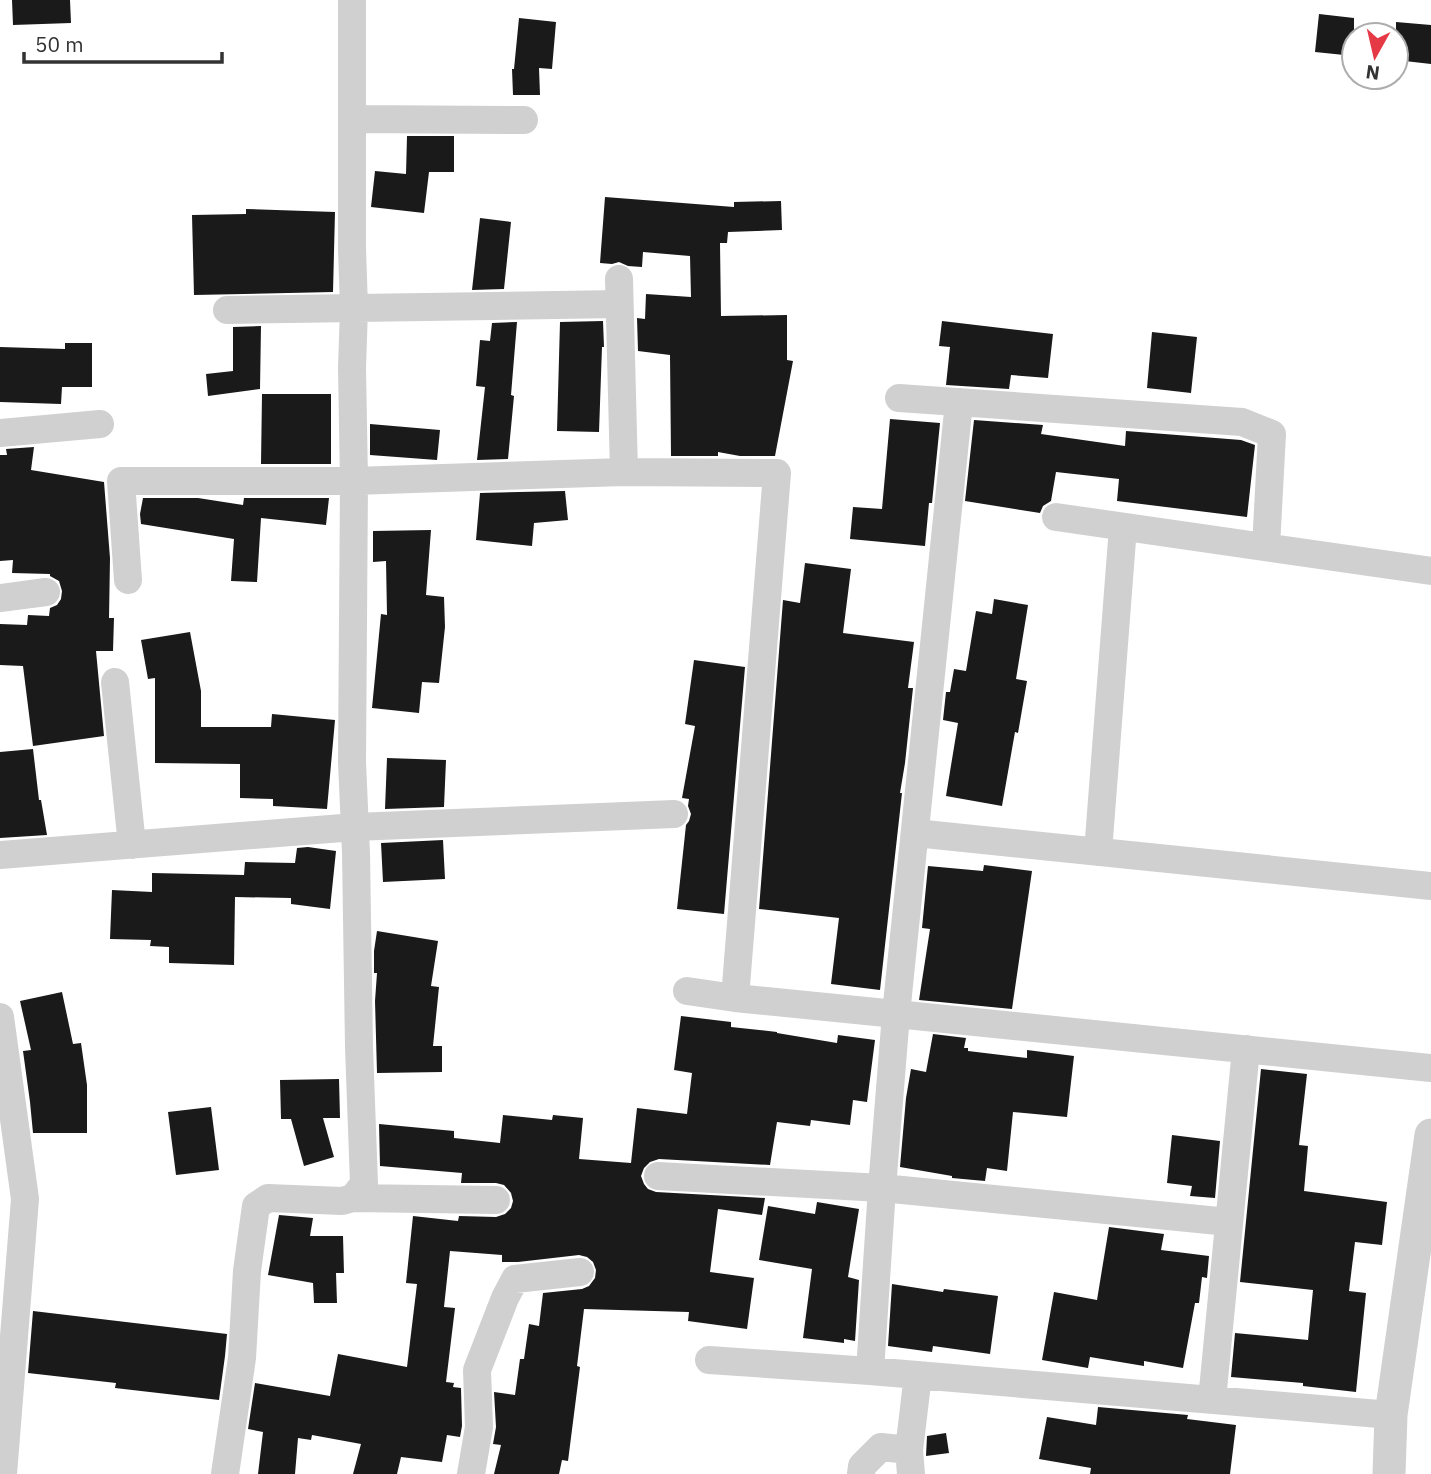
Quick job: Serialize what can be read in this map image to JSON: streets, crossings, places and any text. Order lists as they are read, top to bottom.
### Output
{
  "scale_bar": "50 m",
  "north": "bottom"
}
